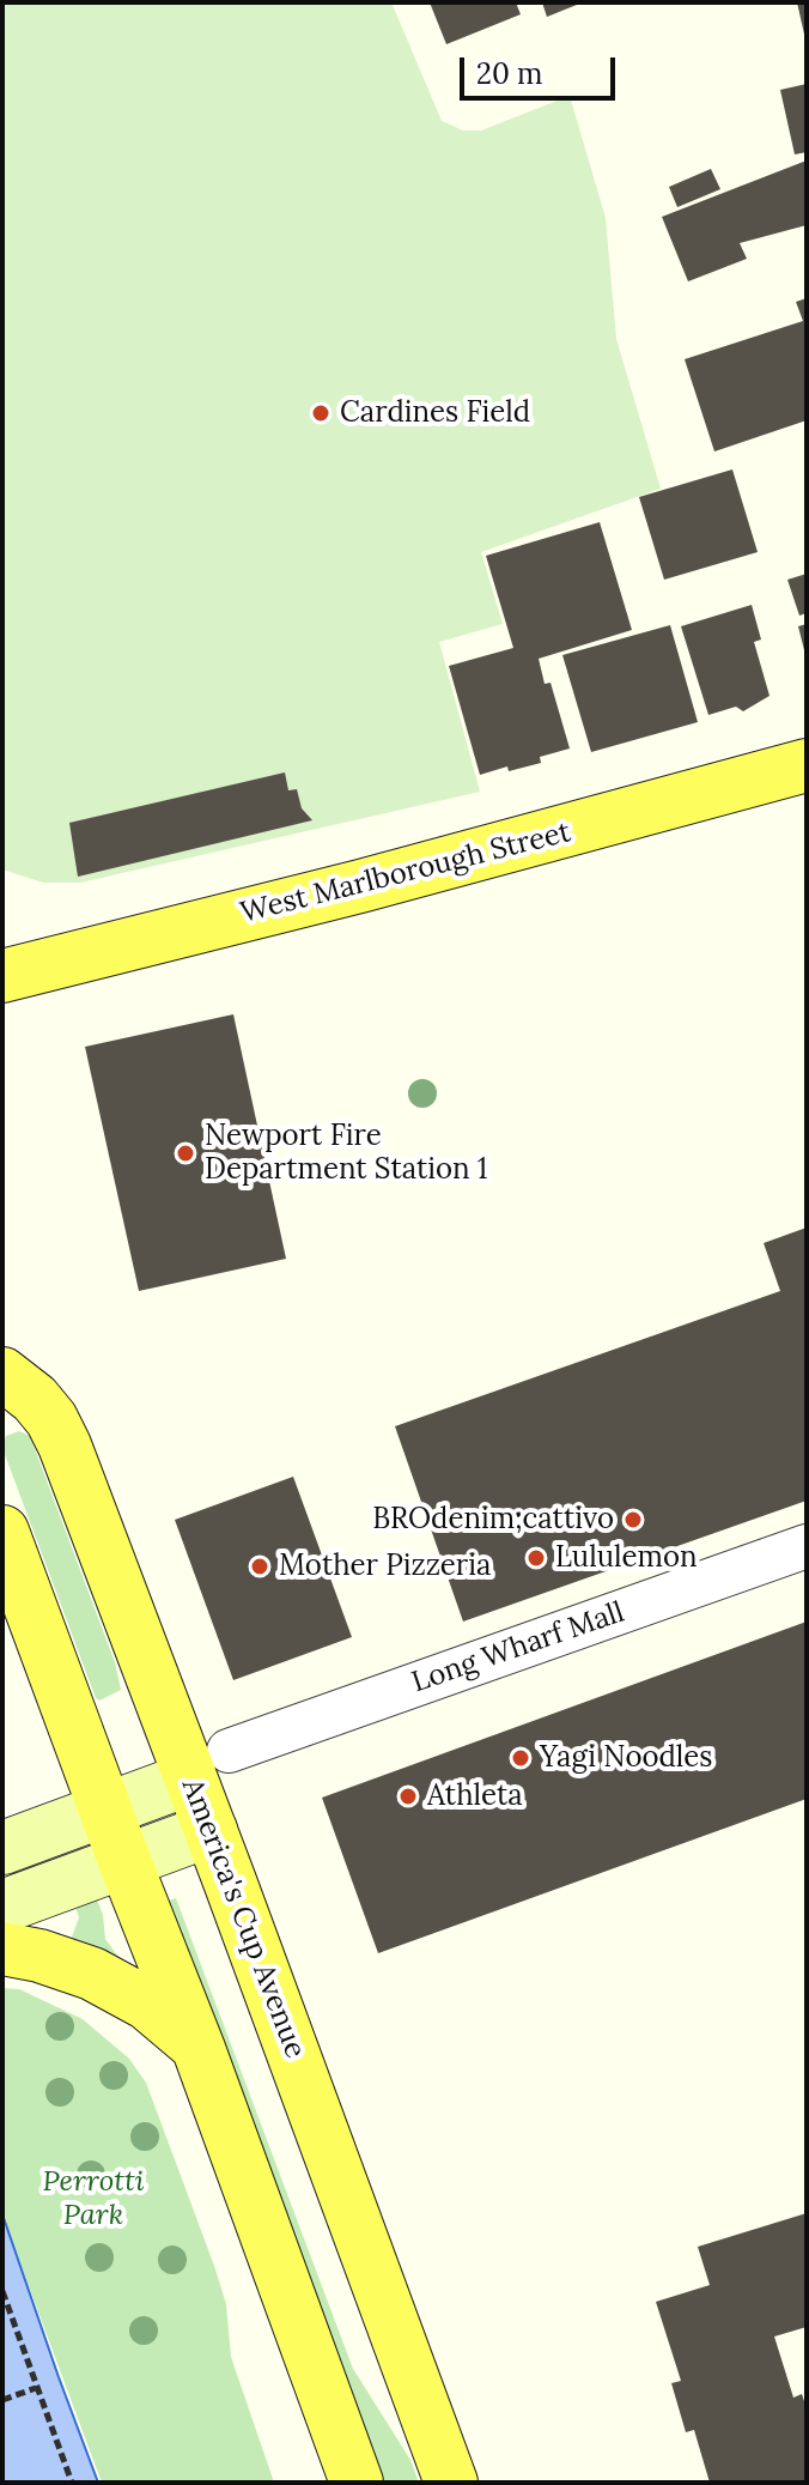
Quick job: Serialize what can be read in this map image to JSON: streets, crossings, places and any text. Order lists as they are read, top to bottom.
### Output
{
  "streets": {
    "main road": ["West Marlborough Street", "America's Cup Avenue"],
    "street": ["Long Wharf Mall"]
  },
  "crossings": [
    ["Long Wharf Mall", "America's Cup Avenue"]
  ],
  "parks": ["Perrotti Park"],
  "places": [
    "Cardines Field",
    "Newport Fire Department Station 1",
    "BROdenim;cattivo",
    "Lululemon",
    "Mother Pizzeria",
    "Yagi Noodles",
    "Athleta"
  ],
  "scale_bar": "20 m"
}
